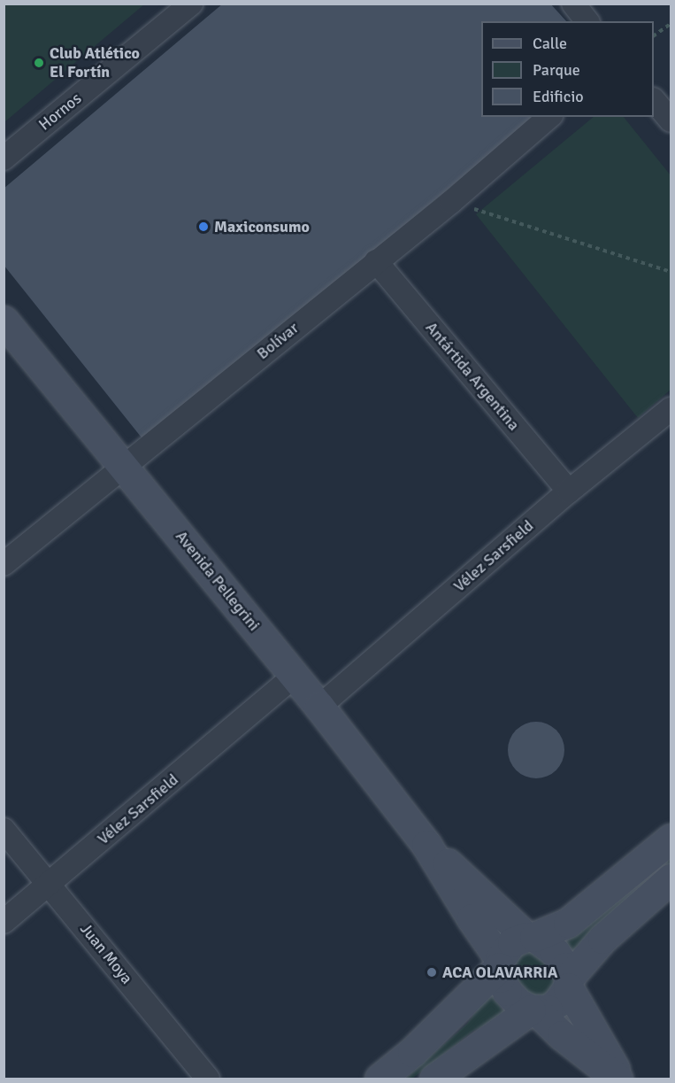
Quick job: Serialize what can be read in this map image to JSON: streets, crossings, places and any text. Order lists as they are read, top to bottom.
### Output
{
  "streets": {
    "main road": ["Avenida Pellegrini"],
    "street": [
      "Hornos",
      "Bolívar",
      "Antártida Argentina",
      "Vélez Sarsfield",
      "Juan Moya"
    ]
  },
  "crossings": [
    ["Bolívar", "Antártida Argentina"],
    ["Bolívar", "Avenida Pellegrini"],
    ["Antártida Argentina", "Vélez Sarsfield"],
    ["Vélez Sarsfield", "Avenida Pellegrini"],
    ["Vélez Sarsfield", "Juan Moya"]
  ],
  "places": ["Club Atlético El Fortín", "Maxiconsumo", "ACA OLAVARRIA"],
  "legend": ["Calle", "Parque", "Edificio"]
}
